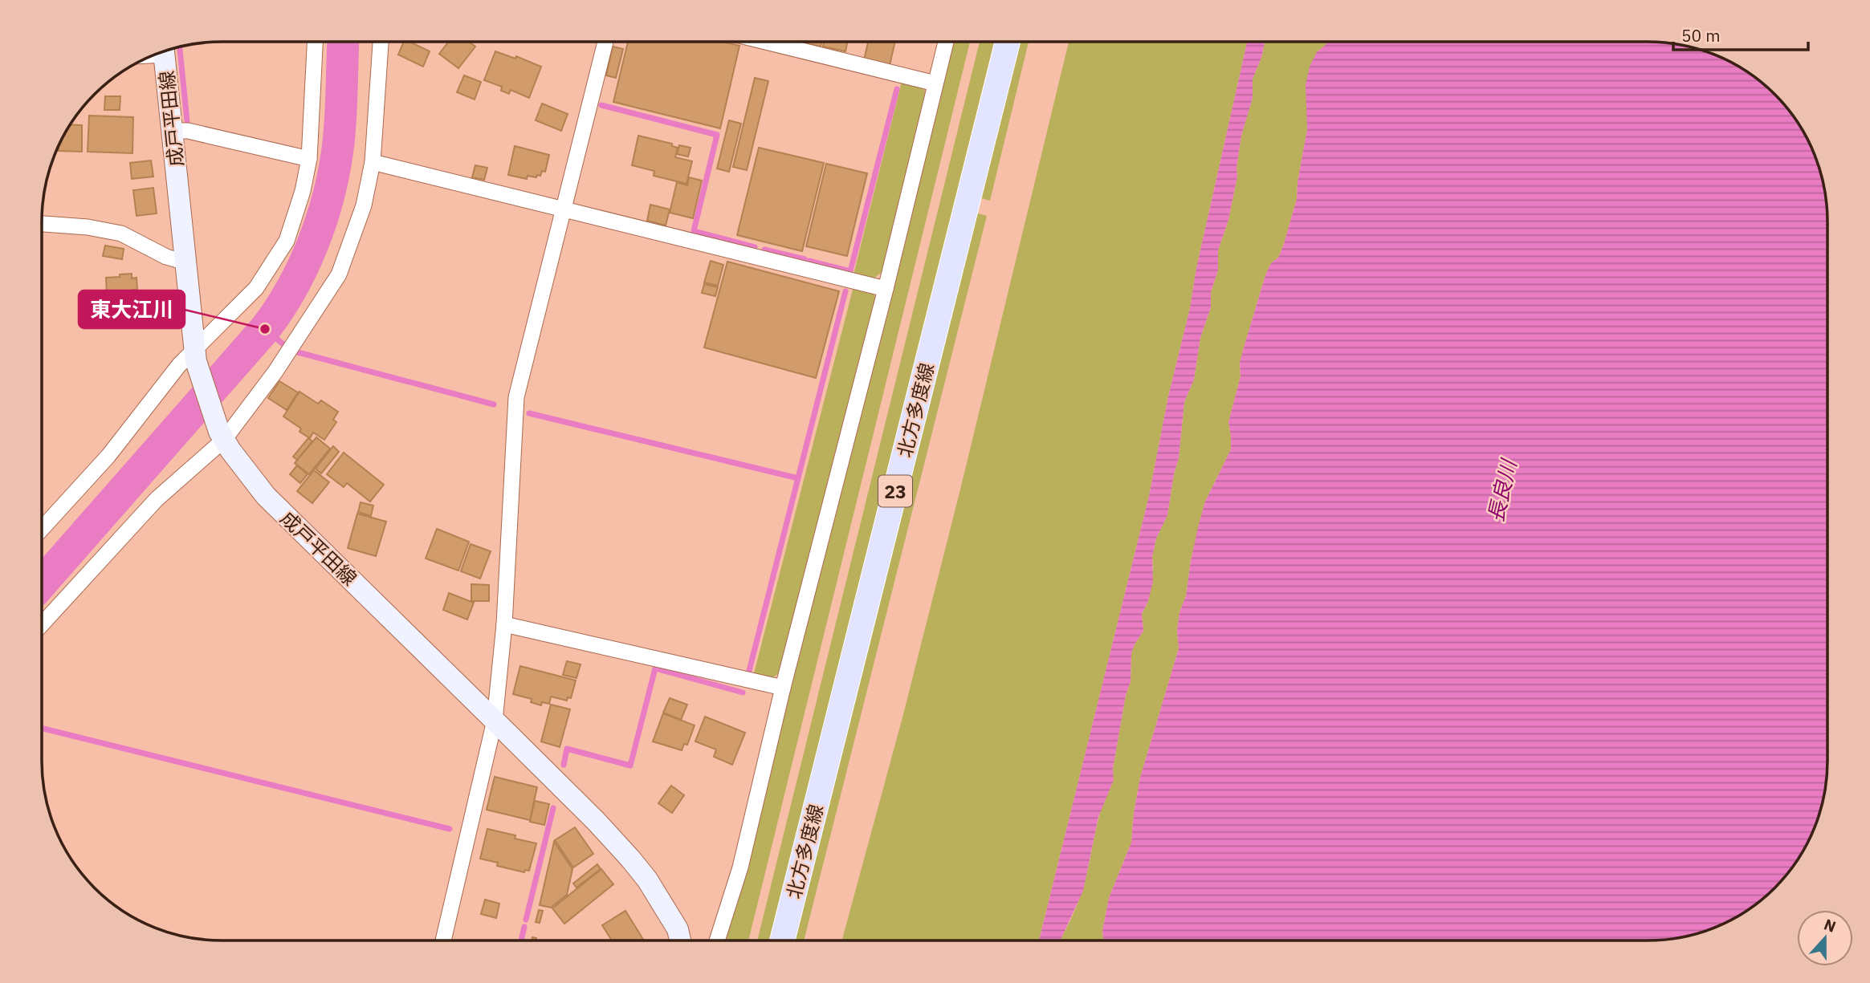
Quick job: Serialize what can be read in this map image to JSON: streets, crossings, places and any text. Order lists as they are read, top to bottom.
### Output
{
  "streets": {
    "main road": ["成戸平田線", "北方多度線", "23"]
  },
  "water": ["長良川"],
  "places": ["東大江川"],
  "scale_bar": "50 m",
  "north": "top"
}
